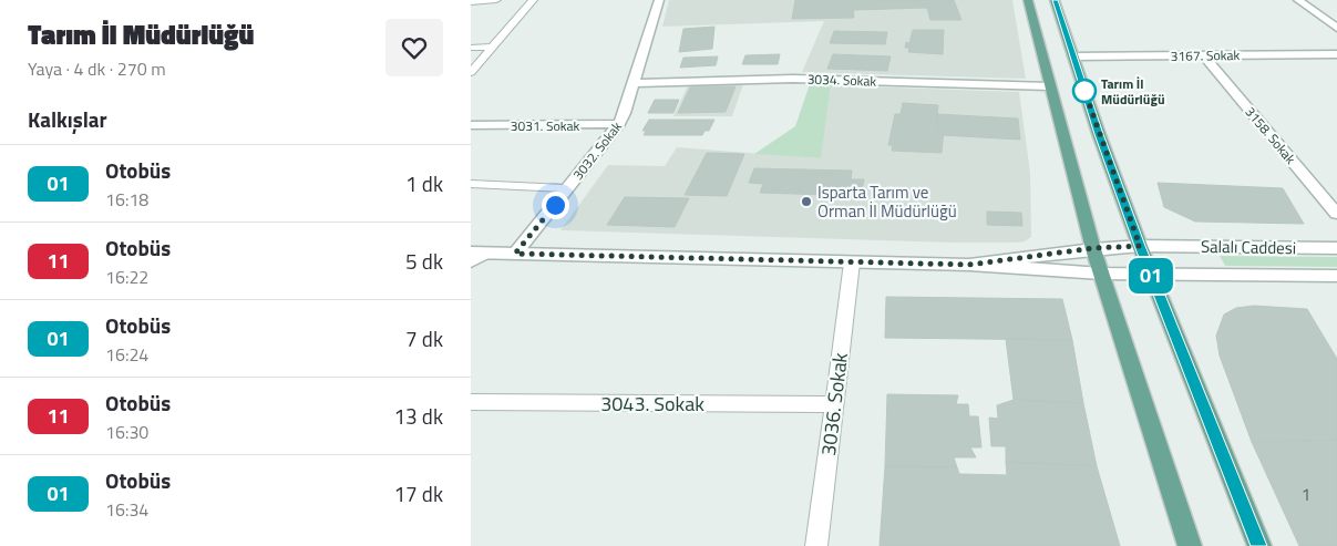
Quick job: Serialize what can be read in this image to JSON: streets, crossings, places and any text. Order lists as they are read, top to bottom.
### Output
{
  "streets": {
    "street": [
      "3167. Sokak",
      "3034. Sokak",
      "3031. Sokak",
      "3158. Sokak",
      "3032. Sokak",
      "Salalı Caddesi"
    ],
    "lane": ["3043. Sokak", "3036. Sokak"]
  },
  "crossings": [
    ["3167. Sokak", "3158. Sokak"],
    ["3034. Sokak", "3032. Sokak"],
    ["3031. Sokak", "3032. Sokak"],
    ["3043. Sokak", "3036. Sokak"]
  ],
  "places": ["Tarım İl Müdürlüğü", "Isparta Tarım ve Orman İl Müdürlüğü"],
  "lines": ["bus line 01"],
  "house_numbers": ["1"],
  "page": {
    "heading": [
      ["Tarım İl Müdürlüğü", "Yaya · 4 dk · 270 m"],
      "Kalkışlar"
    ],
    "on_map": "01",
    "list": [
      {
        "mark": "01",
        "name": "Otobüs",
        "note": "16:18",
        "value": "1 dk"
      },
      {
        "mark": "11",
        "name": "Otobüs",
        "note": "16:22",
        "value": "5 dk"
      },
      {
        "mark": "01",
        "name": "Otobüs",
        "note": "16:24",
        "value": "7 dk"
      },
      {
        "mark": "11",
        "name": "Otobüs",
        "note": "16:30",
        "value": "13 dk"
      },
      {
        "mark": "01",
        "name": "Otobüs",
        "note": "16:34",
        "value": "17 dk"
      }
    ]
  }
}
